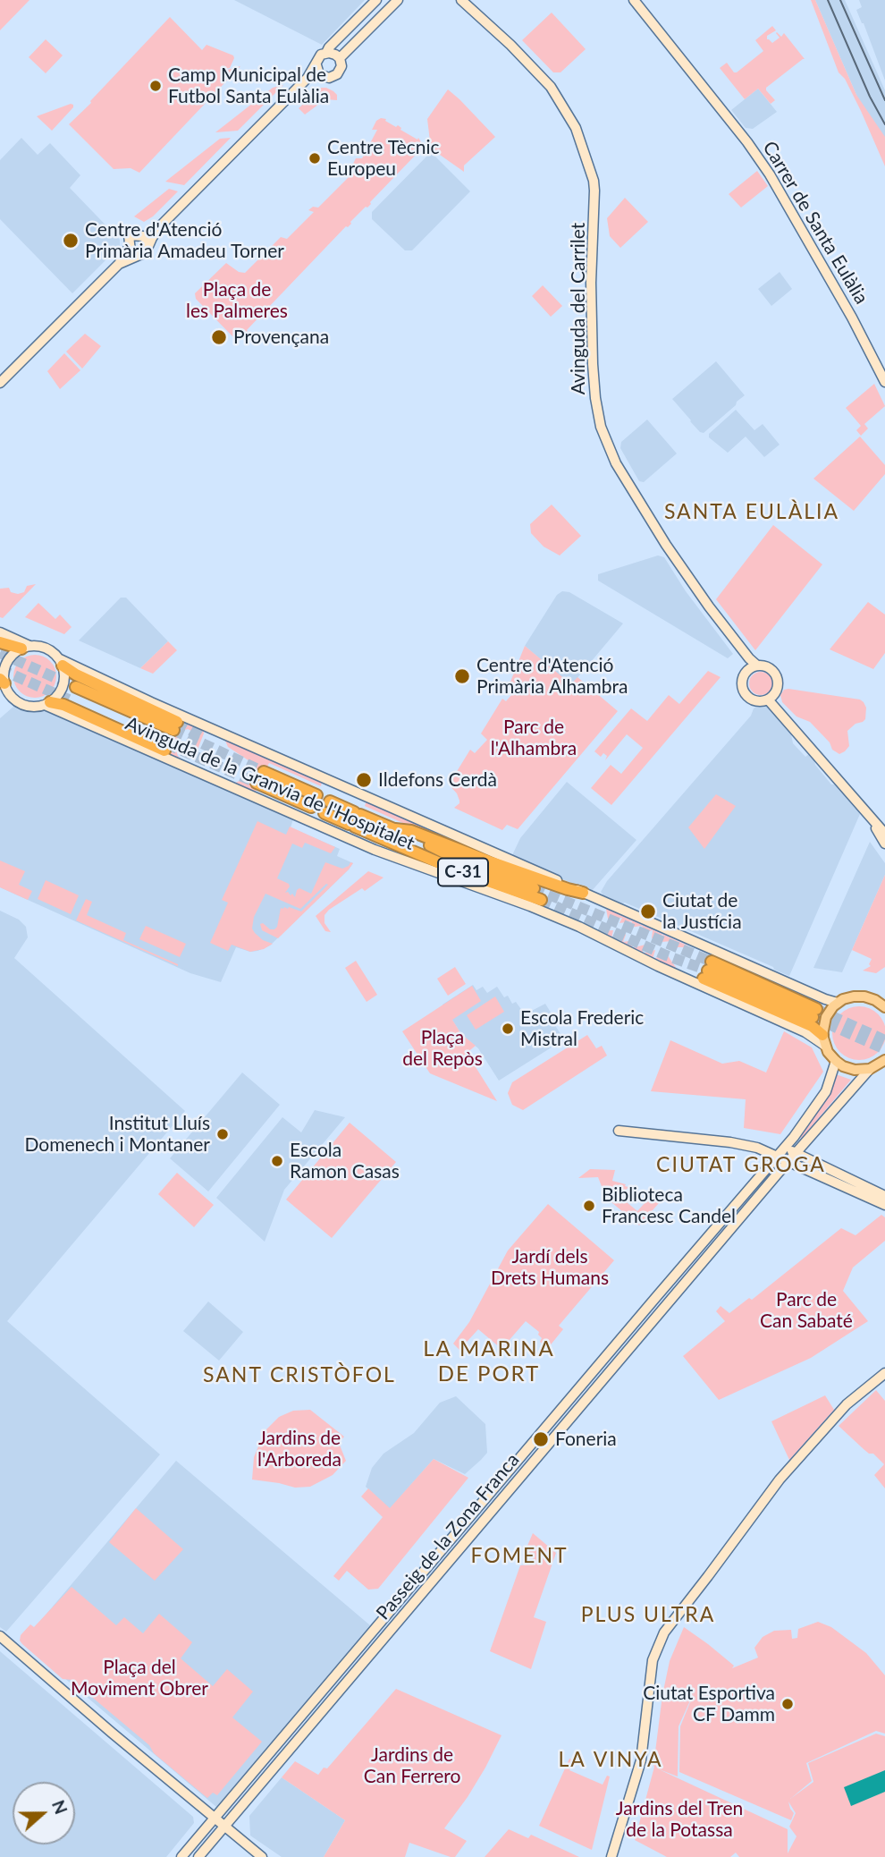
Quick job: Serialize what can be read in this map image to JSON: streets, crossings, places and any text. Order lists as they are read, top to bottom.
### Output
{
  "streets": {
    "highway": ["Avinguda de la Granvia de l'Hospitalet", "C-31"],
    "main road": ["Carrer de Santa Eulàlia", "Avinguda del Carrilet", "Passeig de la Zona Franca"]
  },
  "crossings": [
    ["Avinguda de la Granvia de l'Hospitalet", "C-31"]
  ],
  "districts": [
    "SANTA EULÀLIA",
    "CIUTAT GROGA",
    "LA MARINA DE PORT",
    "SANT CRISTÒFOL",
    "FOMENT",
    "PLUS ULTRA",
    "LA VINYA"
  ],
  "parks": [
    "Plaça de les Palmeres",
    "Parc de l'Alhambra",
    "Plaça del Repòs",
    "Jardí dels Drets Humans",
    "Parc de Can Sabaté",
    "Jardins de l'Arboreda",
    "Plaça del Moviment Obrer",
    "Jardins de Can Ferrero",
    "Jardins del Tren de la Potassa"
  ],
  "places": [
    "Camp Municipal de Futbol Santa Eulàlia",
    "Centre Tècnic Europeu",
    "Centre d'Atenció Primària Amadeu Torner",
    "Provençana",
    "Centre d'Atenció Primària Alhambra",
    "Ildefons Cerdà",
    "Ciutat de la Justícia",
    "Escola Frederic Mistral",
    "Institut Lluís Domenech i Montaner",
    "Escola Ramon Casas",
    "Biblioteca Francesc Candel",
    "Foneria",
    "Ciutat Esportiva CF Damm"
  ],
  "north": "right"
}
